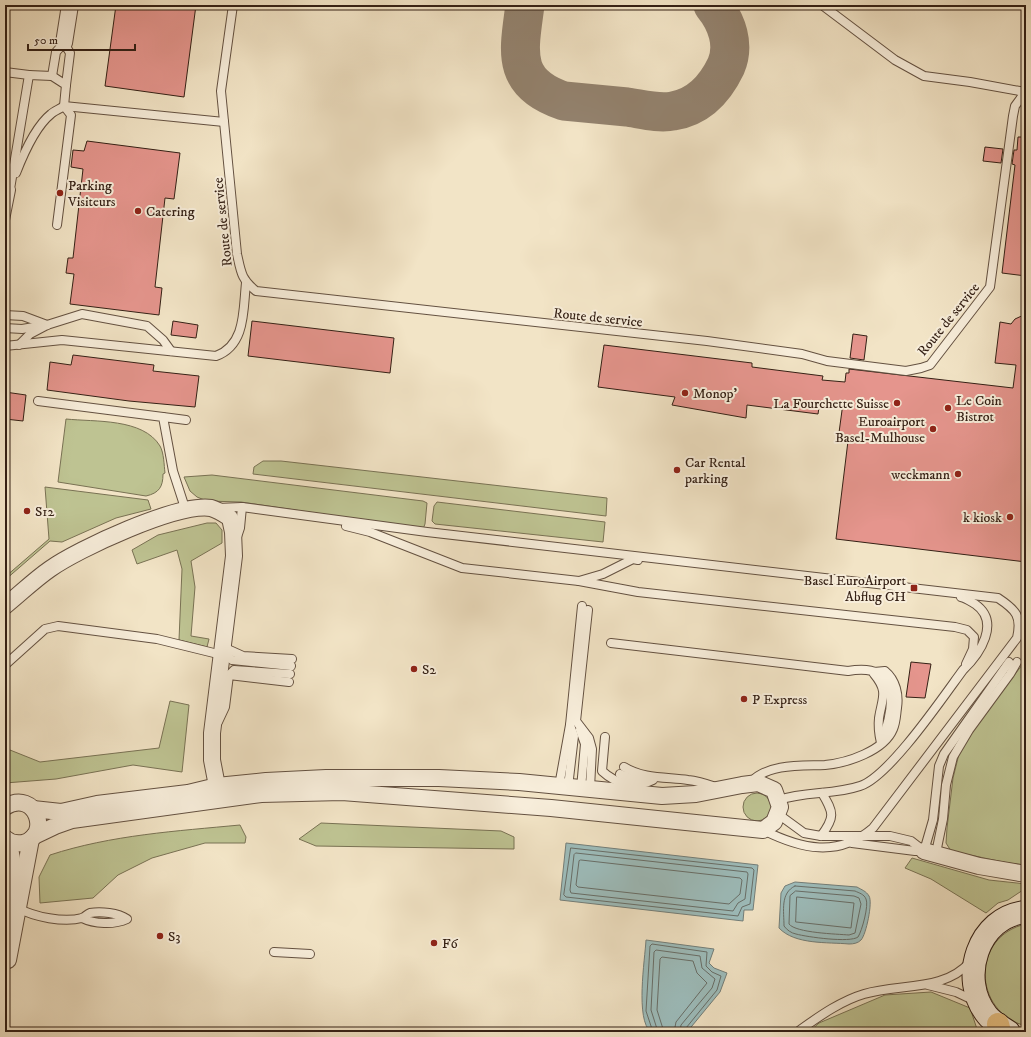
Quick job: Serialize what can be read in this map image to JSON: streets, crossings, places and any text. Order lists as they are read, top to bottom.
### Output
{
  "streets": {
    "lane": ["Route de service"]
  },
  "places": {
    "other": [
      "Parking Visiteurs",
      "Catering",
      "Monop'",
      "La Fourchette Suisse",
      "Le Coin Bistrot",
      "Euroairport Basel-Mulhouse",
      "Car Rental parking",
      "weckmann",
      "S12",
      "k kiosk",
      "S2",
      "P Express",
      "S3",
      "F6"
    ],
    "transit": ["Basel EuroAirport Abflug CH"]
  },
  "scale_bar": "50 m"
}
